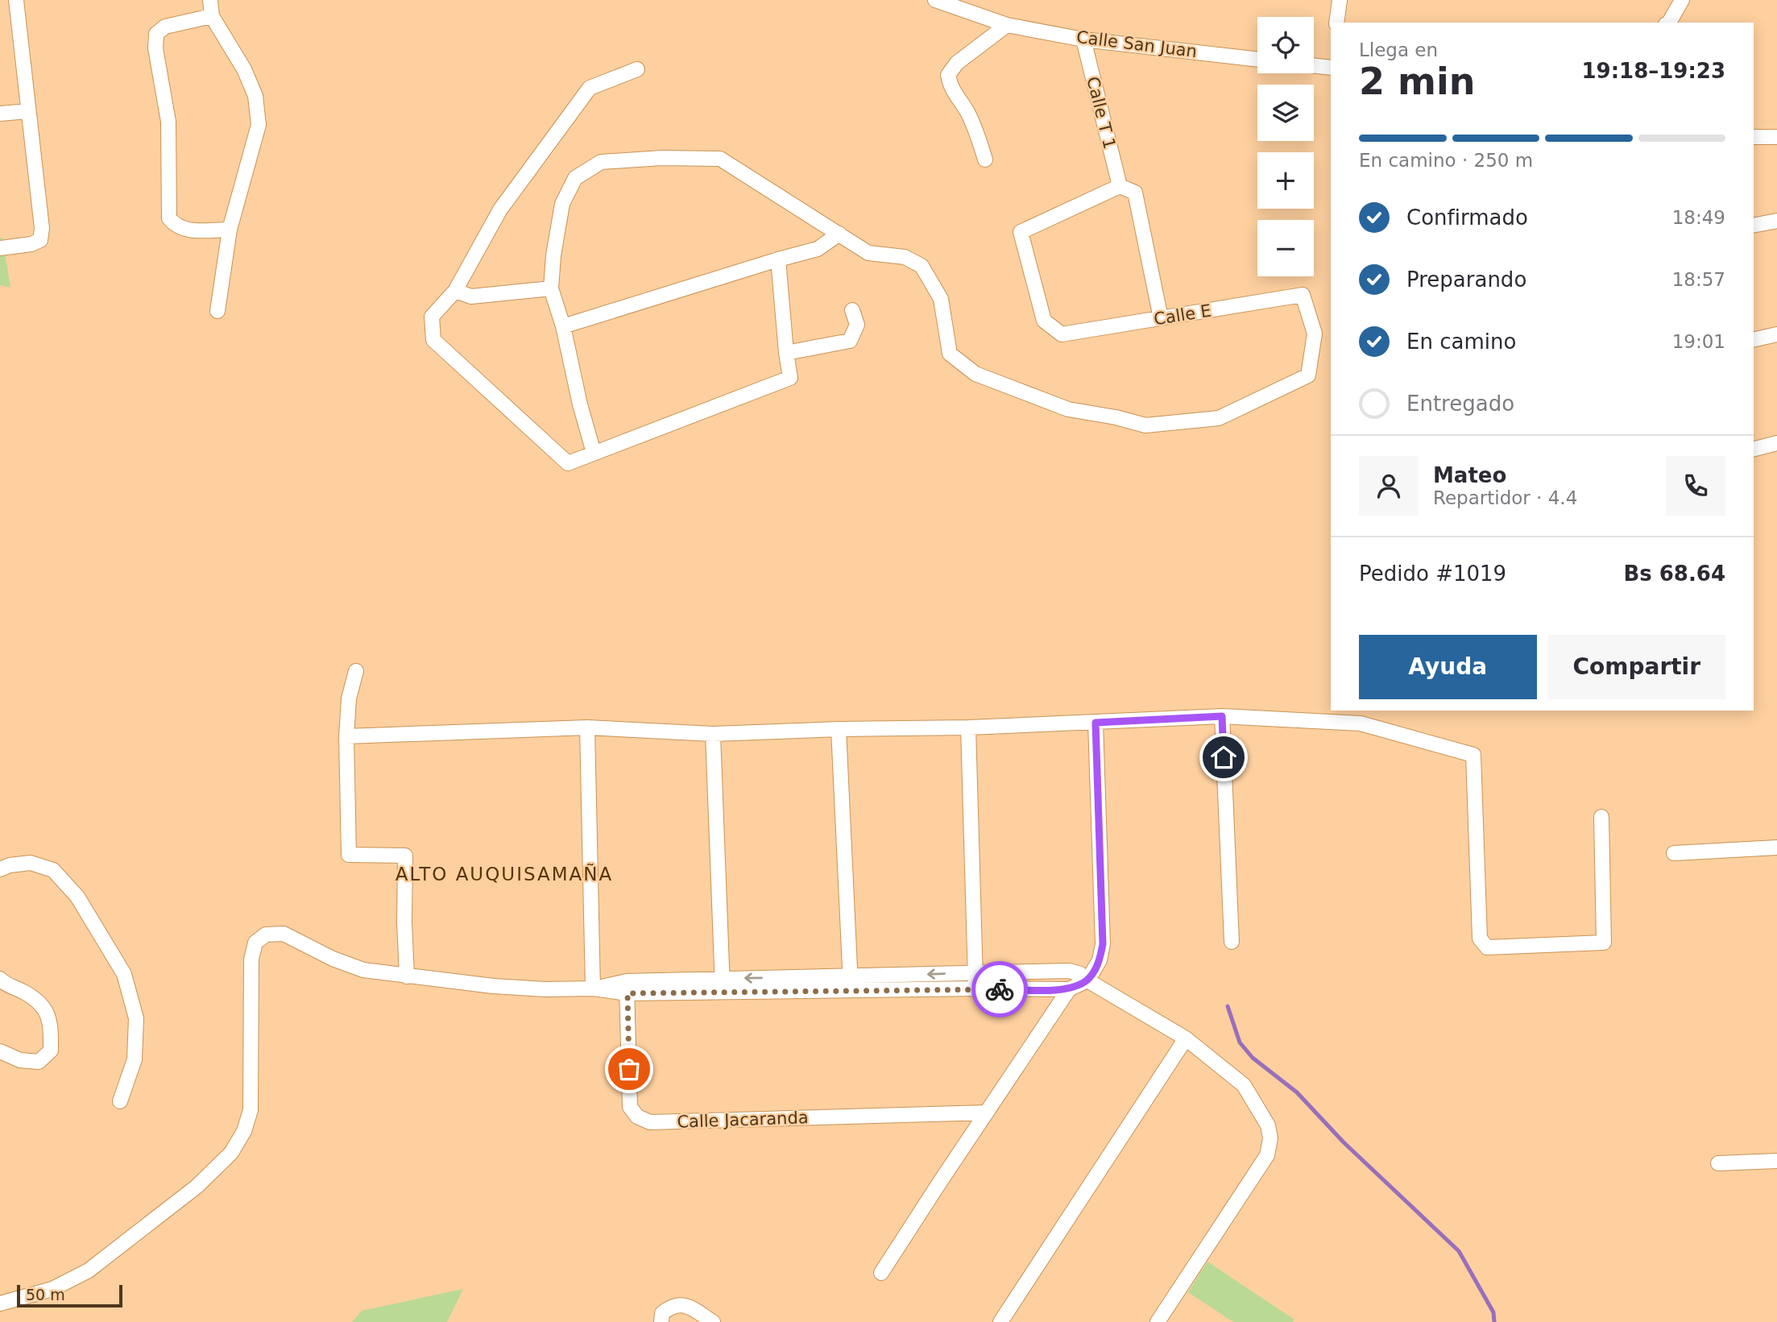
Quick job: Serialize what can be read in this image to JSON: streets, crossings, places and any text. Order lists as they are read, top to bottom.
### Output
{
  "streets": {
    "street": [
      "Calle San Juan",
      "Calle T 1",
      "Calle E",
      "Calle Jacaranda"
    ]
  },
  "crossings": [
    ["Calle San Juan", "Calle T 1"],
    ["Calle T 1", "Calle E"]
  ],
  "districts": ["ALTO AUQUISAMAÑA"],
  "scale_bar": "50 m",
  "page": {
    "map_buttons": ["+", "−"],
    "heading": ["2 min", "Llega en", "19:18–19:23"],
    "panel": [
      "Mateo",
      "Repartidor · 4.4",
      "Pedido #1019",
      "Bs 68.64"
    ],
    "bar": "En camino · 250 m",
    "list": [
      ["Confirmado", "18:49"],
      ["Preparando", "18:57"],
      ["En camino", "19:01"],
      "Entregado"
    ],
    "buttons": ["Ayuda", "Compartir"],
    "scale": "50 m"
  }
}
